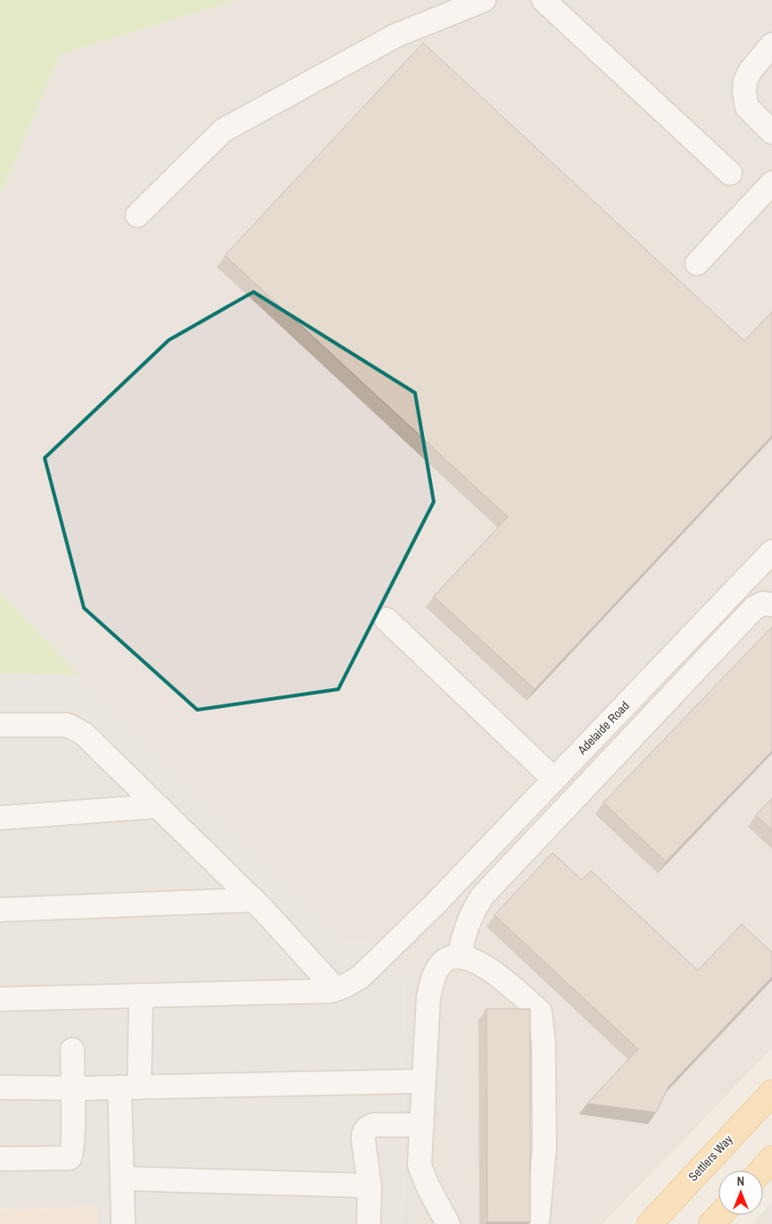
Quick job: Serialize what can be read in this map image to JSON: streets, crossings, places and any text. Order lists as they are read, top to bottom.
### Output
{
  "streets": {
    "main road": ["Settlers Way"],
    "street": ["Adelaide Road"]
  },
  "north": "top"
}
